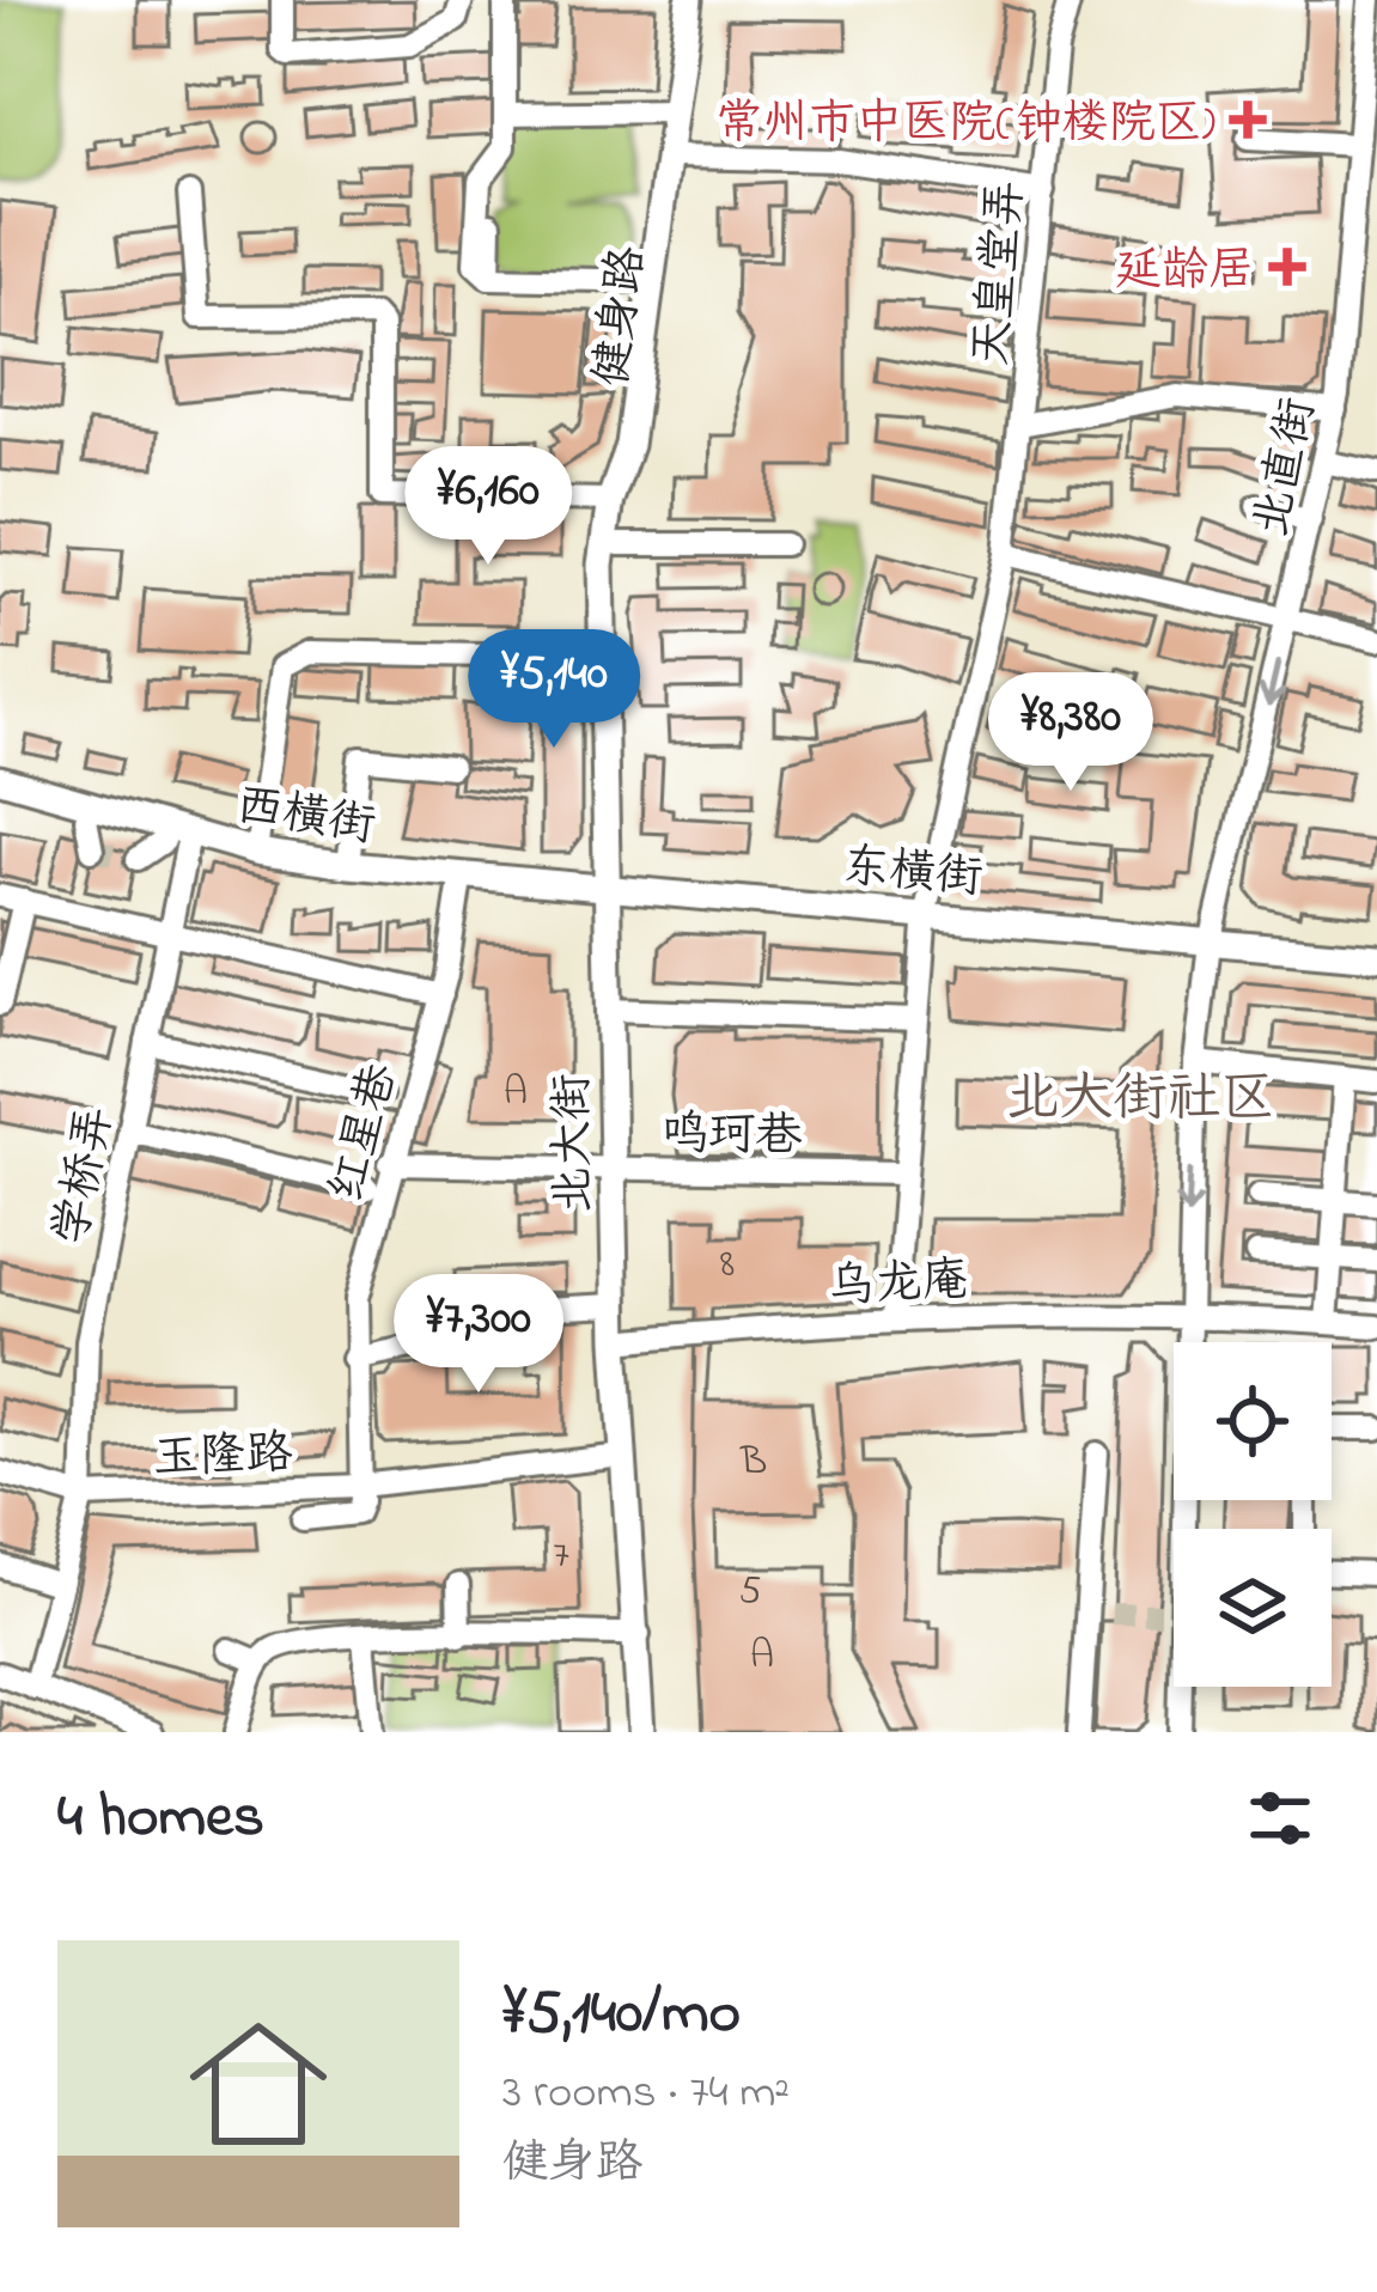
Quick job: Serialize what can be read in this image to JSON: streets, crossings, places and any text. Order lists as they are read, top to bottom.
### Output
{
  "streets": {
    "main road": [
      "健身路",
      "西横街",
      "东横街",
      "北大街"
    ],
    "street": [
      "天皇堂弄",
      "北直街",
      "红星巷",
      "鸣珂巷",
      "学桥弄",
      "乌龙庵",
      "玉隆路"
    ]
  },
  "crossings": [
    ["天皇堂弄", "东横街"],
    ["天皇堂弄", "鸣珂巷"],
    ["天皇堂弄", "乌龙庵"],
    ["健身路", "西横街"],
    ["健身路", "东横街"],
    ["健身路", "北大街"],
    ["北直街", "东横街"],
    ["北直街", "乌龙庵"],
    ["西横街", "东横街"],
    ["西横街", "红星巷"],
    ["西横街", "北大街"],
    ["西横街", "学桥弄"],
    ["东横街", "北大街"],
    ["红星巷", "鸣珂巷"],
    ["红星巷", "玉隆路"],
    ["鸣珂巷", "北大街"],
    ["北大街", "乌龙庵"],
    ["北大街", "玉隆路"],
    ["学桥弄", "玉隆路"]
  ],
  "districts": ["北大街社区"],
  "places": {
    "health": ["常州市中医院(钟楼院区)", "延龄居"]
  },
  "house_numbers": [
    "A",
    "8",
    "B",
    "7",
    "5",
    "A"
  ],
  "page": {
    "price": [
      "¥6,160",
      "¥5,140",
      "¥8,380",
      "¥7,300"
    ],
    "heading": "4 homes",
    "list": [
      {
        "name": "¥5,140/mo",
        "note": "3 rooms · 74 m² · 健身路"
      }
    ]
  }
}
